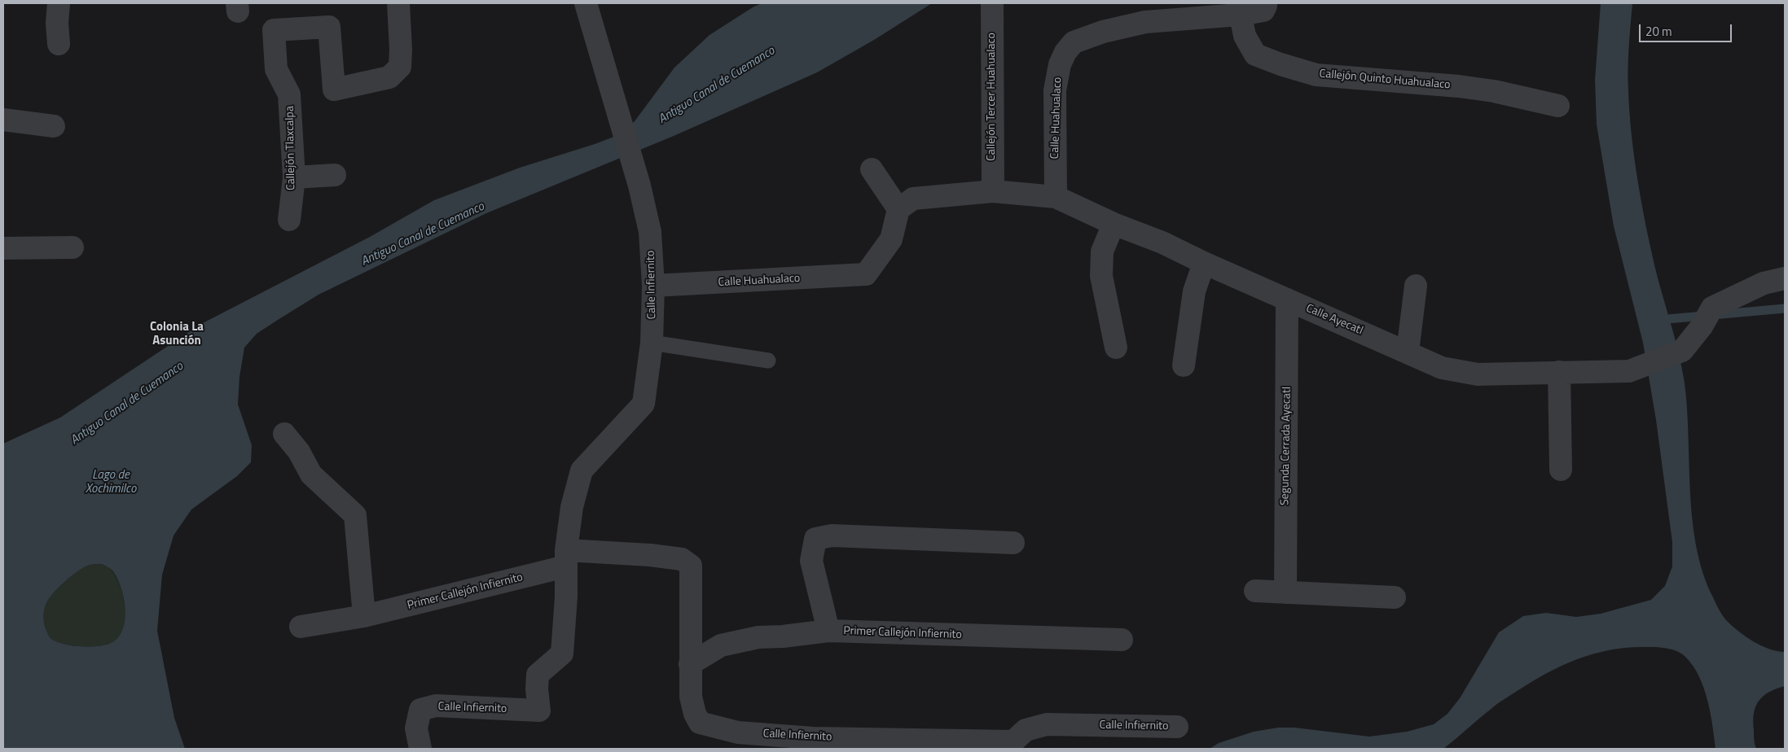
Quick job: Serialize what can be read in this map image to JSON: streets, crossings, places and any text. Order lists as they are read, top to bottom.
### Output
{
  "streets": {
    "street": [
      "Callejón Quinto Huahualaco",
      "Callejón Tercer Huahualaco",
      "Calle Huahualaco",
      "Callejón Tlaxcalpa",
      "Calle Infiernito",
      "Calle Ayecatl",
      "Segunda Cerrada Ayecatl",
      "Primer Callejón Infiernito"
    ]
  },
  "crossings": [
    ["Callejón Quinto Huahualaco", "Calle Huahualaco"],
    ["Callejón Tercer Huahualaco", "Calle Ayecatl"],
    ["Calle Huahualaco", "Calle Infiernito"],
    ["Calle Huahualaco", "Calle Ayecatl"],
    ["Calle Infiernito", "Primer Callejón Infiernito"],
    ["Calle Ayecatl", "Segunda Cerrada Ayecatl"]
  ],
  "districts": ["Colonia La Asunción"],
  "water": ["Antiguo Canal de Cuemanco", "Lago de Xochimilco"],
  "scale_bar": "20 m"
}
